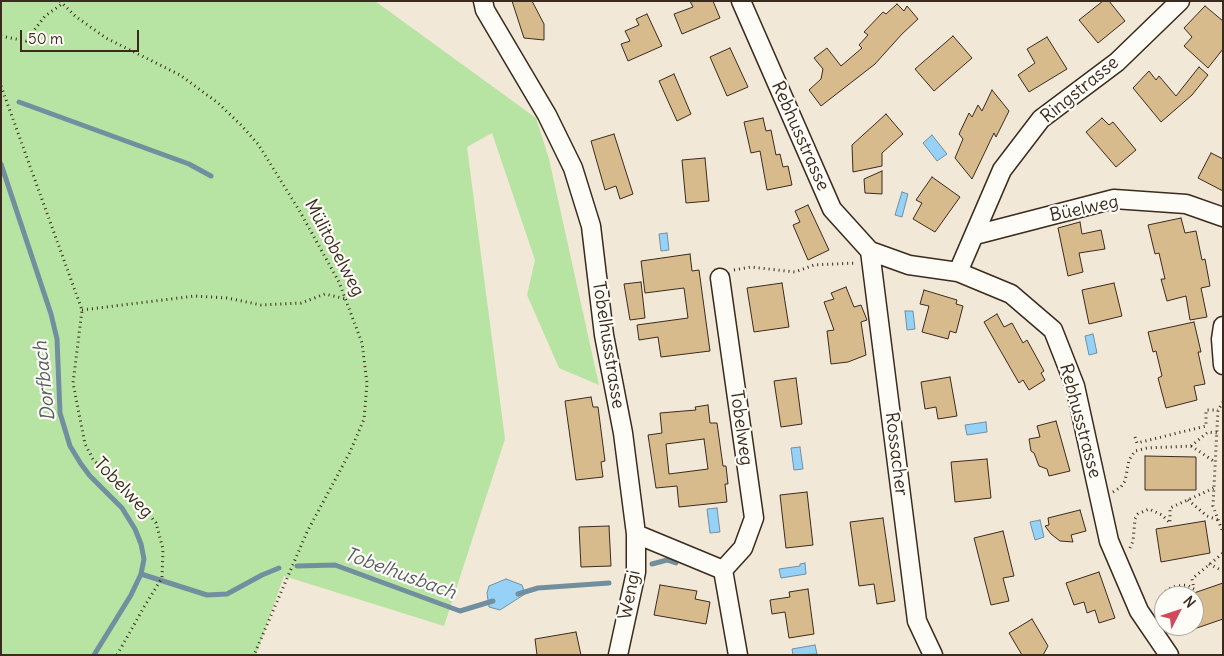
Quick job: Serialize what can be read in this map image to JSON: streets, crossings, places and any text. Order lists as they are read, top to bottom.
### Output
{
  "streets": {
    "street": [
      "Ringstrasse",
      "Rebhusstrasse",
      "Büelweg",
      "Tobelhusstrasse",
      "Tobelweg",
      "Rossacher",
      "Wengi"
    ],
    "path": ["Mülitobelweg"]
  },
  "crossings": [
    ["Ringstrasse", "Rebhusstrasse"],
    ["Ringstrasse", "Büelweg"],
    ["Rebhusstrasse", "Rossacher"],
    ["Tobelhusstrasse", "Wengi"]
  ],
  "water": ["Dorfbach", "Tobelhusbach"],
  "scale_bar": "50 m",
  "north": "top right"
}
